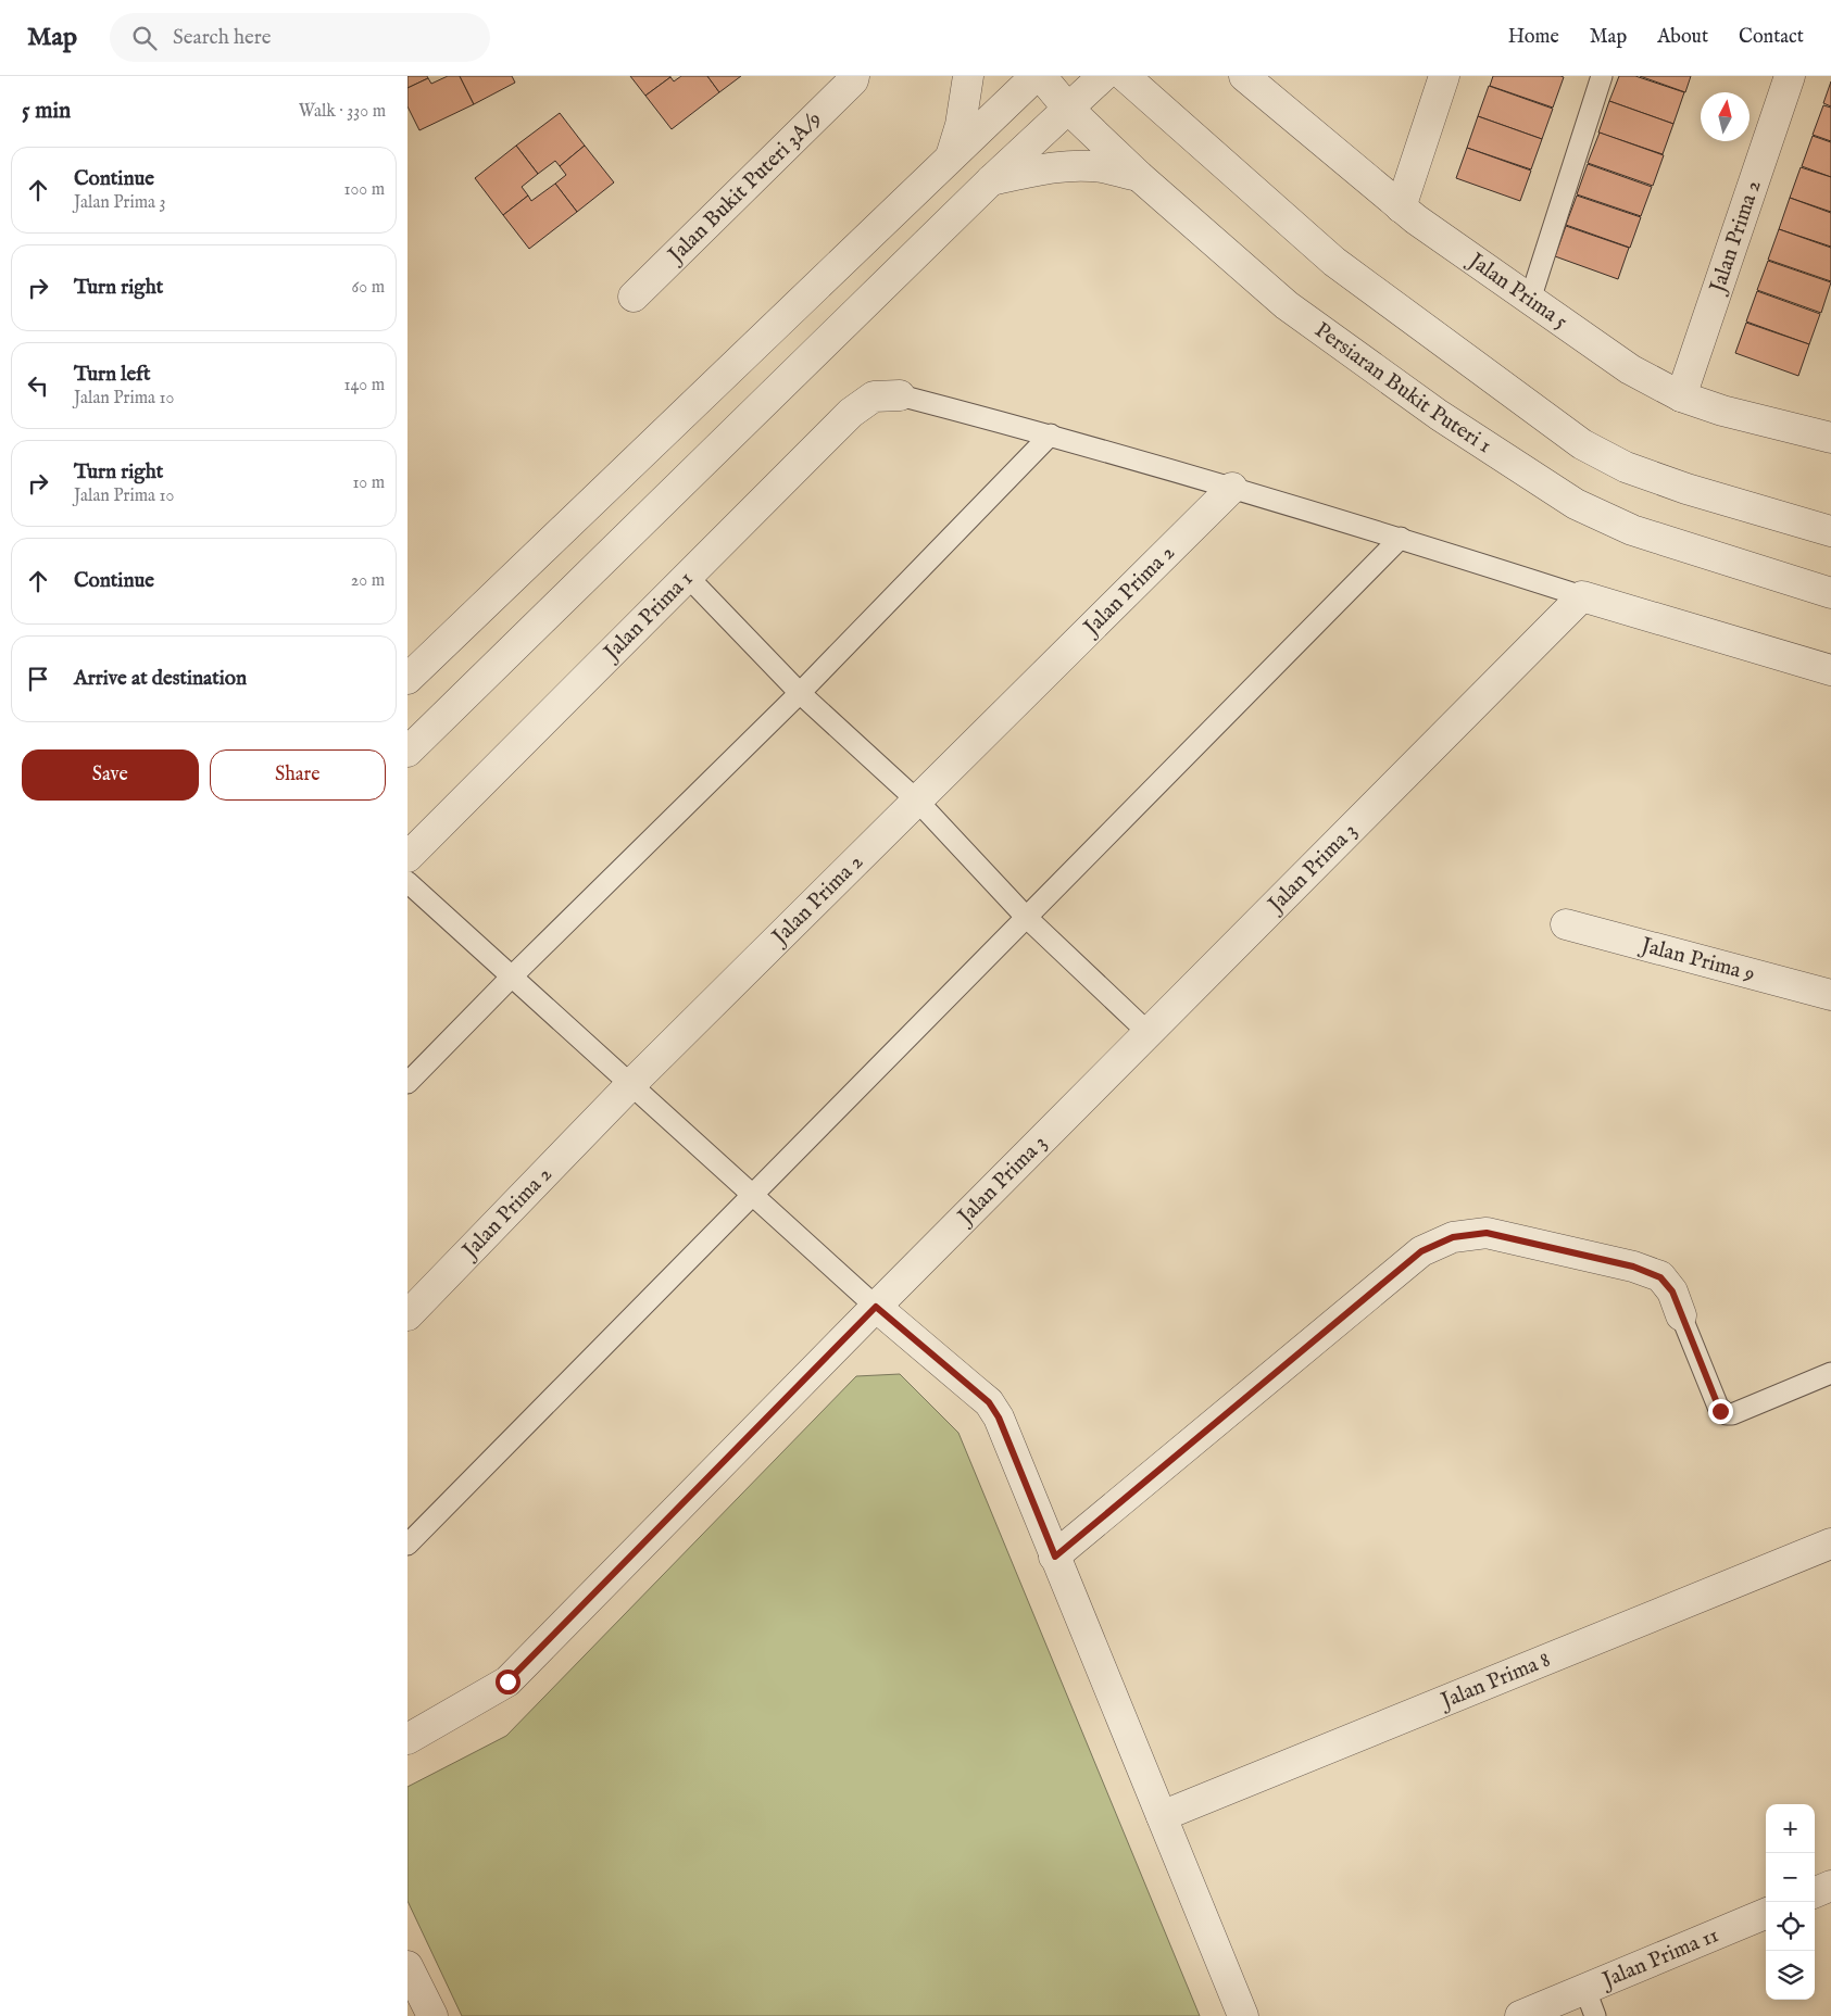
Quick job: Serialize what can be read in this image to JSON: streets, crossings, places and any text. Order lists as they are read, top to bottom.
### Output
{
  "streets": {
    "street": [
      "Jalan Bukit Puteri 3A/9",
      "Jalan Prima 2",
      "Jalan Prima 5",
      "Persiaran Bukit Puteri 1",
      "Jalan Prima 1",
      "Jalan Prima 3",
      "Jalan Prima 9",
      "Jalan Prima 8",
      "Jalan Prima 11"
    ]
  },
  "crossings": [
    ["Jalan Prima 2", "Jalan Prima 5"]
  ],
  "north": "top",
  "page": {
    "header": "Map",
    "search": "Search here",
    "nav": [
      "Home",
      "Map",
      "About",
      "Contact"
    ],
    "heading": ["5 min", "Walk · 330 m"],
    "list": [
      ["Continue", "Jalan Prima 3", "100 m"],
      ["Turn right", "60 m"],
      ["Turn left", "Jalan Prima 10", "140 m"],
      ["Turn right", "Jalan Prima 10", "10 m"],
      ["Continue", "20 m"],
      "Arrive at destination"
    ],
    "buttons": ["Save", "Share"],
    "map_buttons": ["+", "−"]
  }
}
